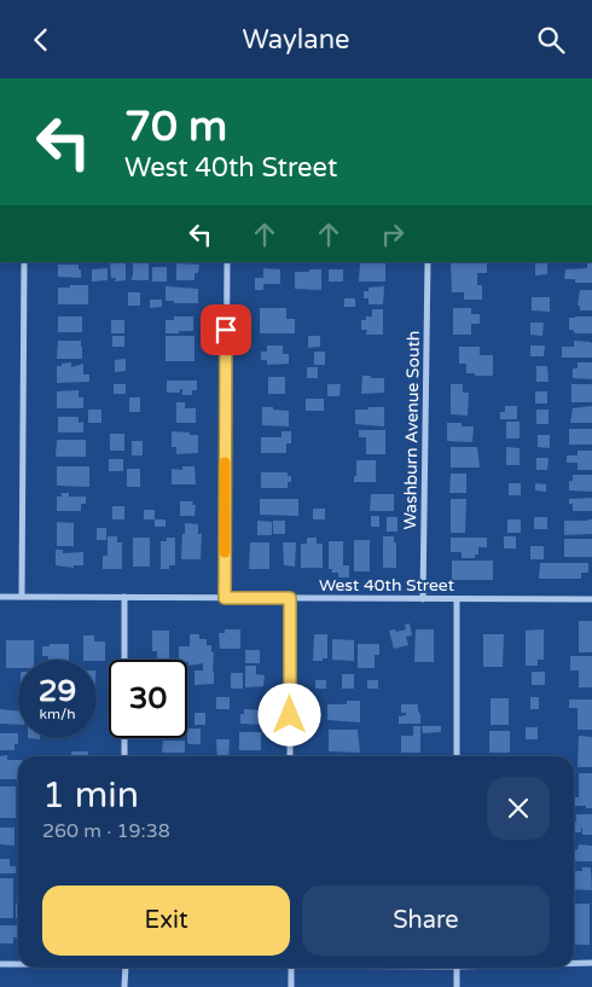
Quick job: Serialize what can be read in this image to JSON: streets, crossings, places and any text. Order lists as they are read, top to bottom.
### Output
{
  "streets": {
    "street": ["Washburn Avenue South", "West 40th Street"]
  },
  "crossings": [
    ["Washburn Avenue South", "West 40th Street"]
  ],
  "page": {
    "header": "Waylane",
    "turn": ["70 m", "West 40th Street"],
    "speed": "29 km/h",
    "limit": "30",
    "heading": ["1 min", "260 m · 19:38"],
    "buttons": ["Exit", "Share"]
  }
}
